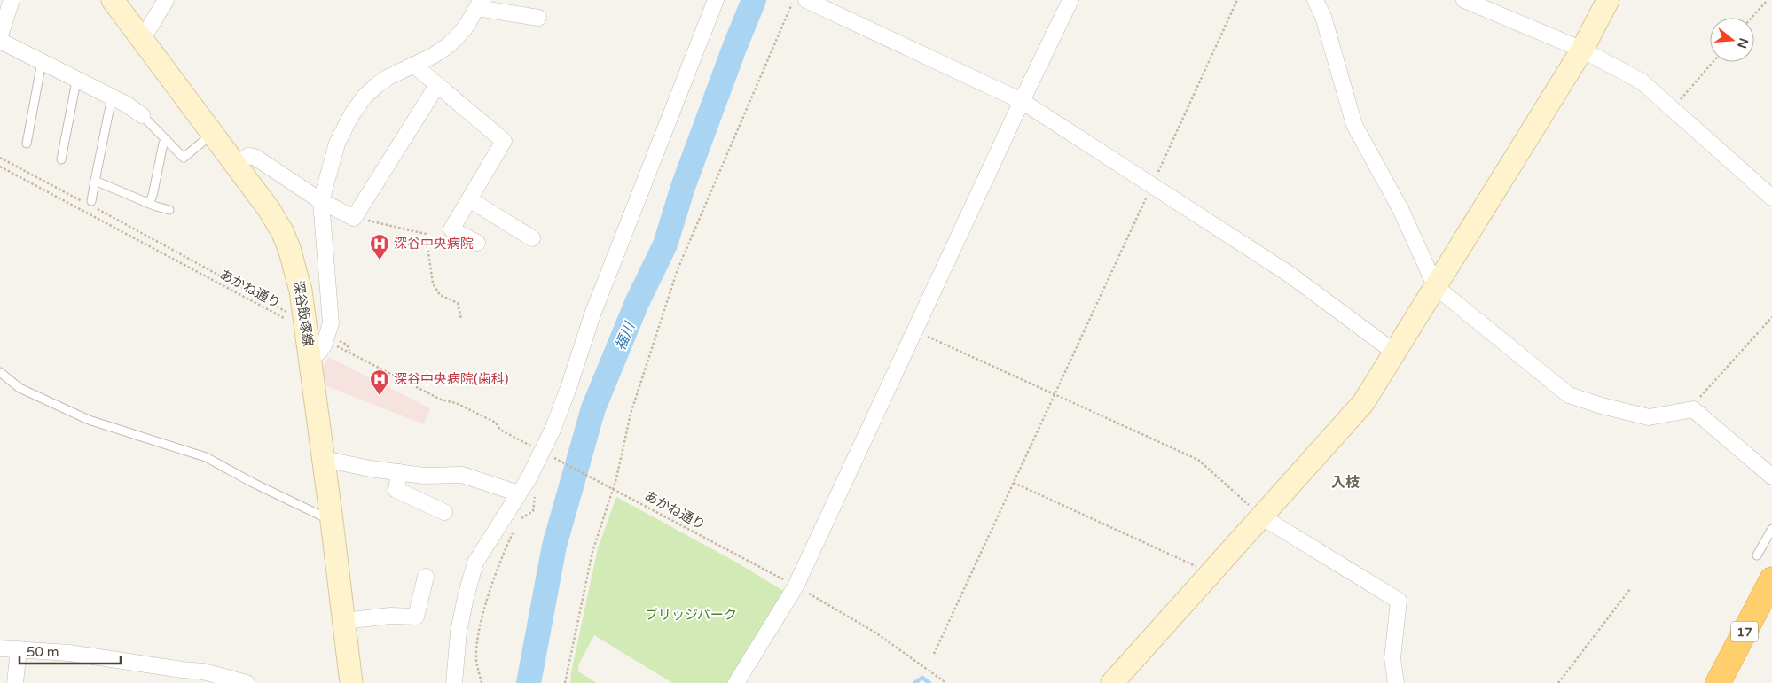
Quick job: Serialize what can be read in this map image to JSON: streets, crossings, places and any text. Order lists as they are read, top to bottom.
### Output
{
  "streets": {
    "highway": ["17"],
    "street": ["深谷飯塚線"],
    "path": ["あかね通り"]
  },
  "crossings": [
    ["あかね通り", "深谷飯塚線"]
  ],
  "districts": ["入枝"],
  "water": ["福川"],
  "parks": ["ブリッジパーク"],
  "places": {
    "hospital": ["深谷中央病院", "深谷中央病院(歯科)"]
  },
  "scale_bar": "50 m",
  "north": "right"
}
